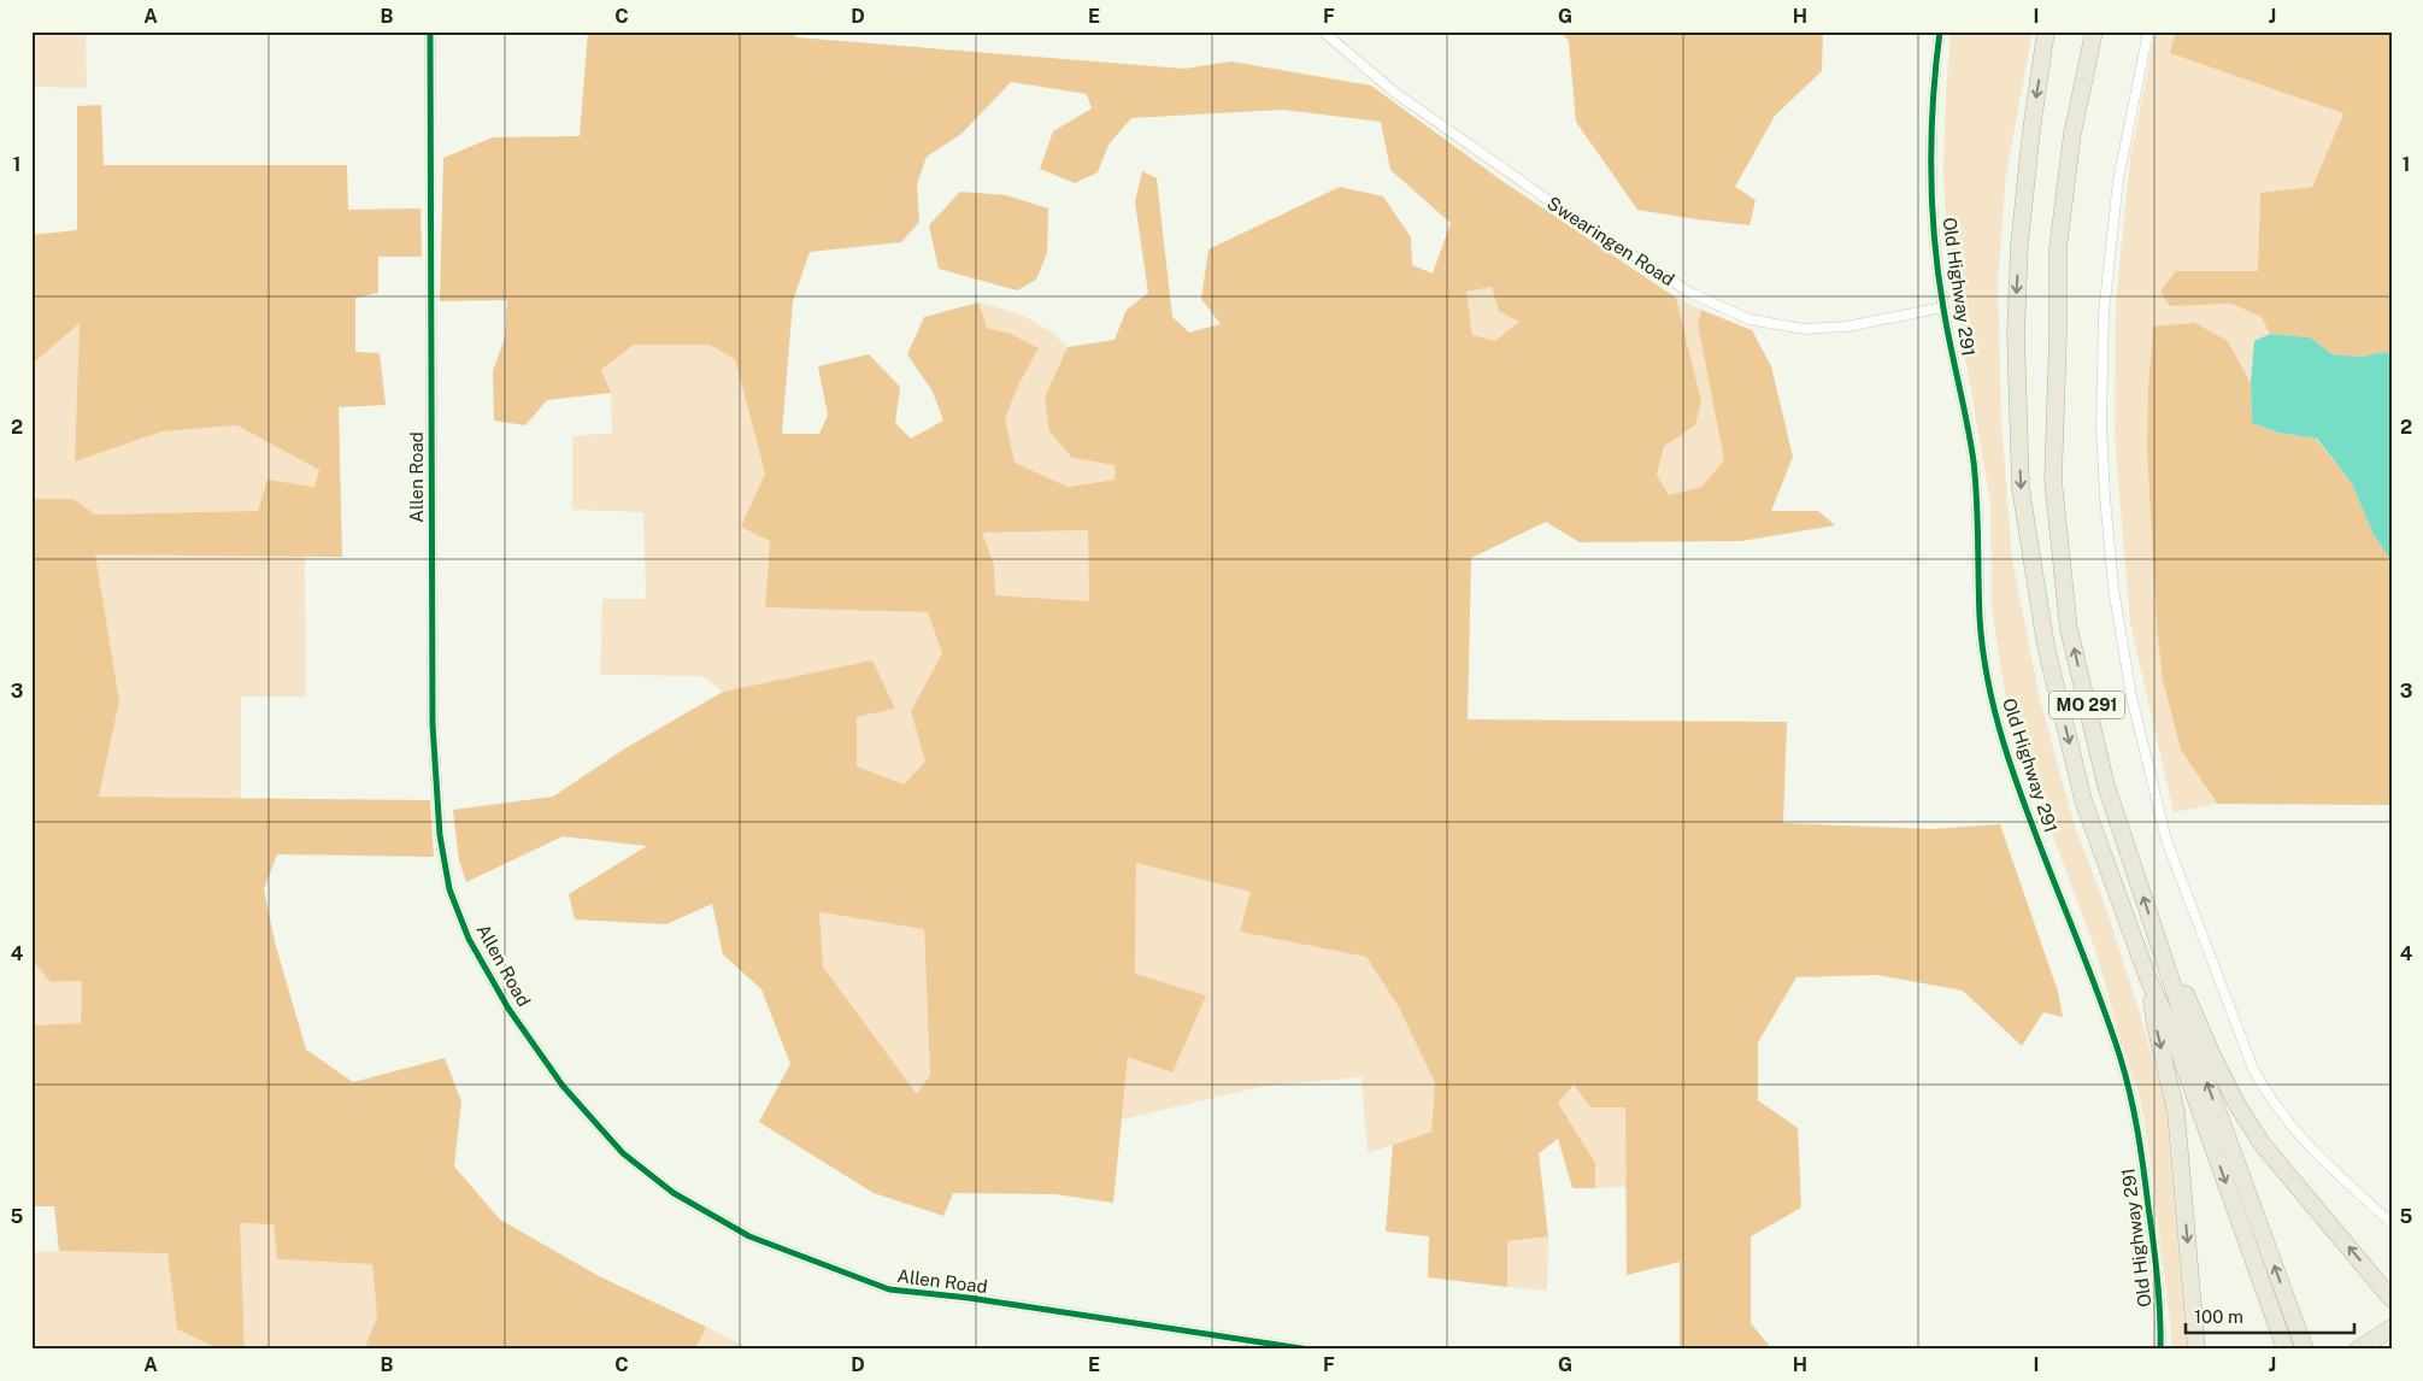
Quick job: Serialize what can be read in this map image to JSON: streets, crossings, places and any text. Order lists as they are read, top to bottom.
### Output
{
  "streets": {
    "highway": ["MO 291"],
    "street": ["Swearingen Road", "Old Highway 291", "Allen Road"]
  },
  "crossings": [
    ["Swearingen Road", "Old Highway 291"]
  ],
  "scale_bar": "100 m",
  "grid": {
    "columns": [
      "A",
      "B",
      "C",
      "D",
      "E",
      "F",
      "G",
      "H",
      "I",
      "J"
    ],
    "rows": [
      "1",
      "2",
      "3",
      "4",
      "5"
    ]
  }
}
